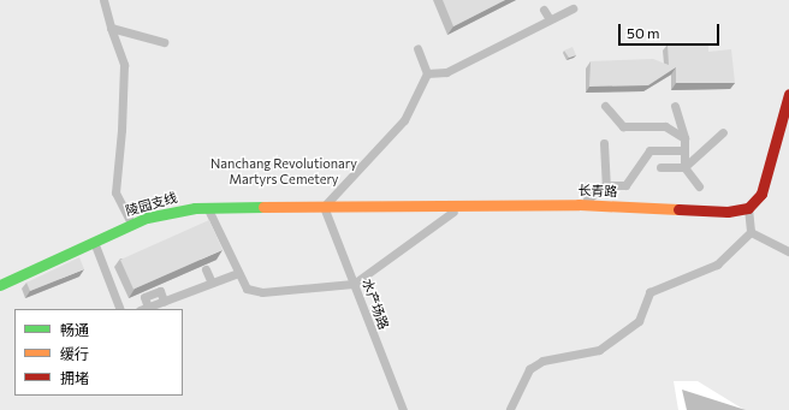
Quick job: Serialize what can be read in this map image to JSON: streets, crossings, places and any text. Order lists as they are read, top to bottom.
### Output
{
  "streets": {
    "street": ["长青路", "陵园支线"],
    "lane": ["水产场路"]
  },
  "crossings": [
    ["长青路", "陵园支线"],
    ["长青路", "水产场路"],
    ["陵园支线", "水产场路"]
  ],
  "parks": ["Nanchang Revolutionary Martyrs Cemetery"],
  "legend": ["畅通", "缓行", "拥堵"],
  "scale_bar": "50 m"
}
